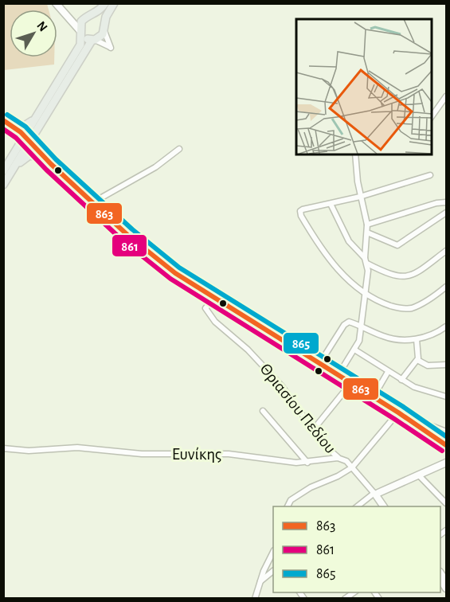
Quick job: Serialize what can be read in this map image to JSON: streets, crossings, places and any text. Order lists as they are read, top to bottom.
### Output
{
  "streets": {
    "street": ["Θριασίου Πεδίου", "Ευνίκης"]
  },
  "crossings": [
    ["Θριασίου Πεδίου", "Ευνίκης"]
  ],
  "lines": ["transit line 865", "transit line 863", "transit line 861"],
  "legend": ["863", "861", "865"],
  "north": "top right"
}
